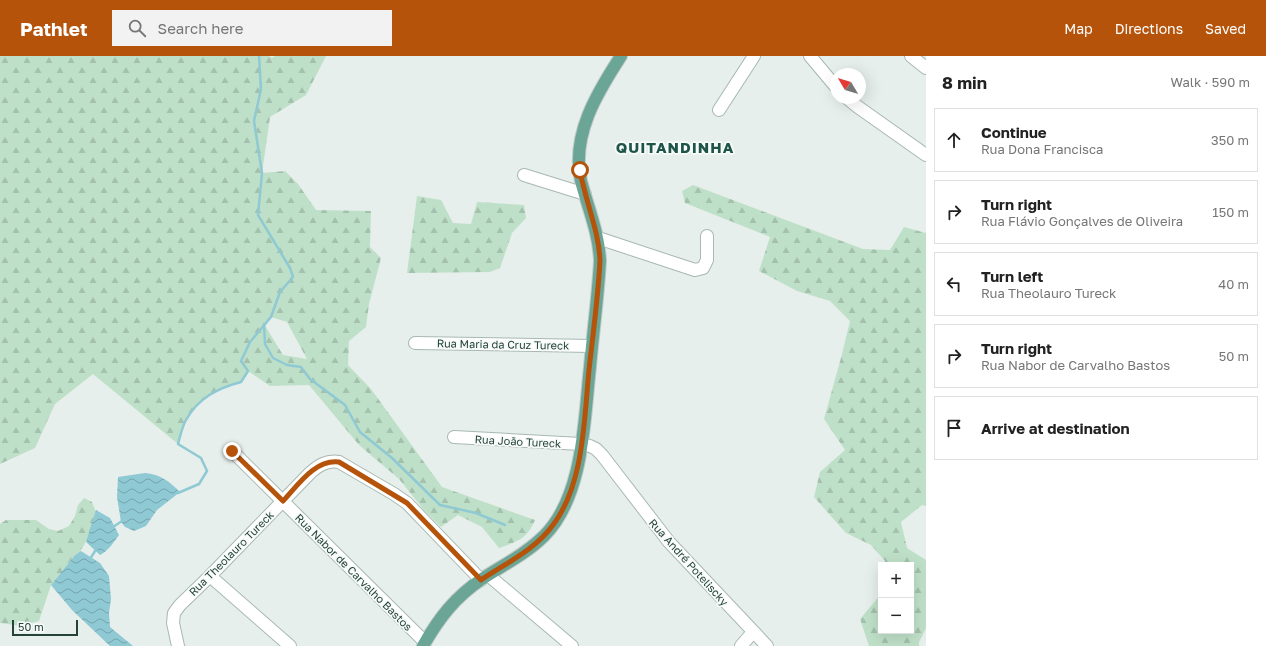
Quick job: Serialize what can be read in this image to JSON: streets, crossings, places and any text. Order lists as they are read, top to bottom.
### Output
{
  "streets": {
    "street": [
      "Rua Maria da Cruz Tureck",
      "Rua João Tureck",
      "Rua Theolauro Tureck",
      "Rua André Poteliscky",
      "Rua Nabor de Carvalho Bastos"
    ]
  },
  "crossings": [
    ["Rua João Tureck", "Rua André Poteliscky"],
    ["Rua Theolauro Tureck", "Rua Nabor de Carvalho Bastos"]
  ],
  "districts": ["QUITANDINHA"],
  "scale_bar": "50 m",
  "north": "top left",
  "page": {
    "header": "Pathlet",
    "search": "Search here",
    "nav": ["Map", "Directions", "Saved"],
    "heading": ["8 min", "Walk · 590 m"],
    "list": [
      ["Continue", "Rua Dona Francisca", "350 m"],
      ["Turn right", "Rua Flávio Gonçalves de Oliveira", "150 m"],
      ["Turn left", "Rua Theolauro Tureck", "40 m"],
      ["Turn right", "Rua Nabor de Carvalho Bastos", "50 m"],
      "Arrive at destination"
    ],
    "map_buttons": ["+", "−"],
    "scale": "50 m"
  }
}
